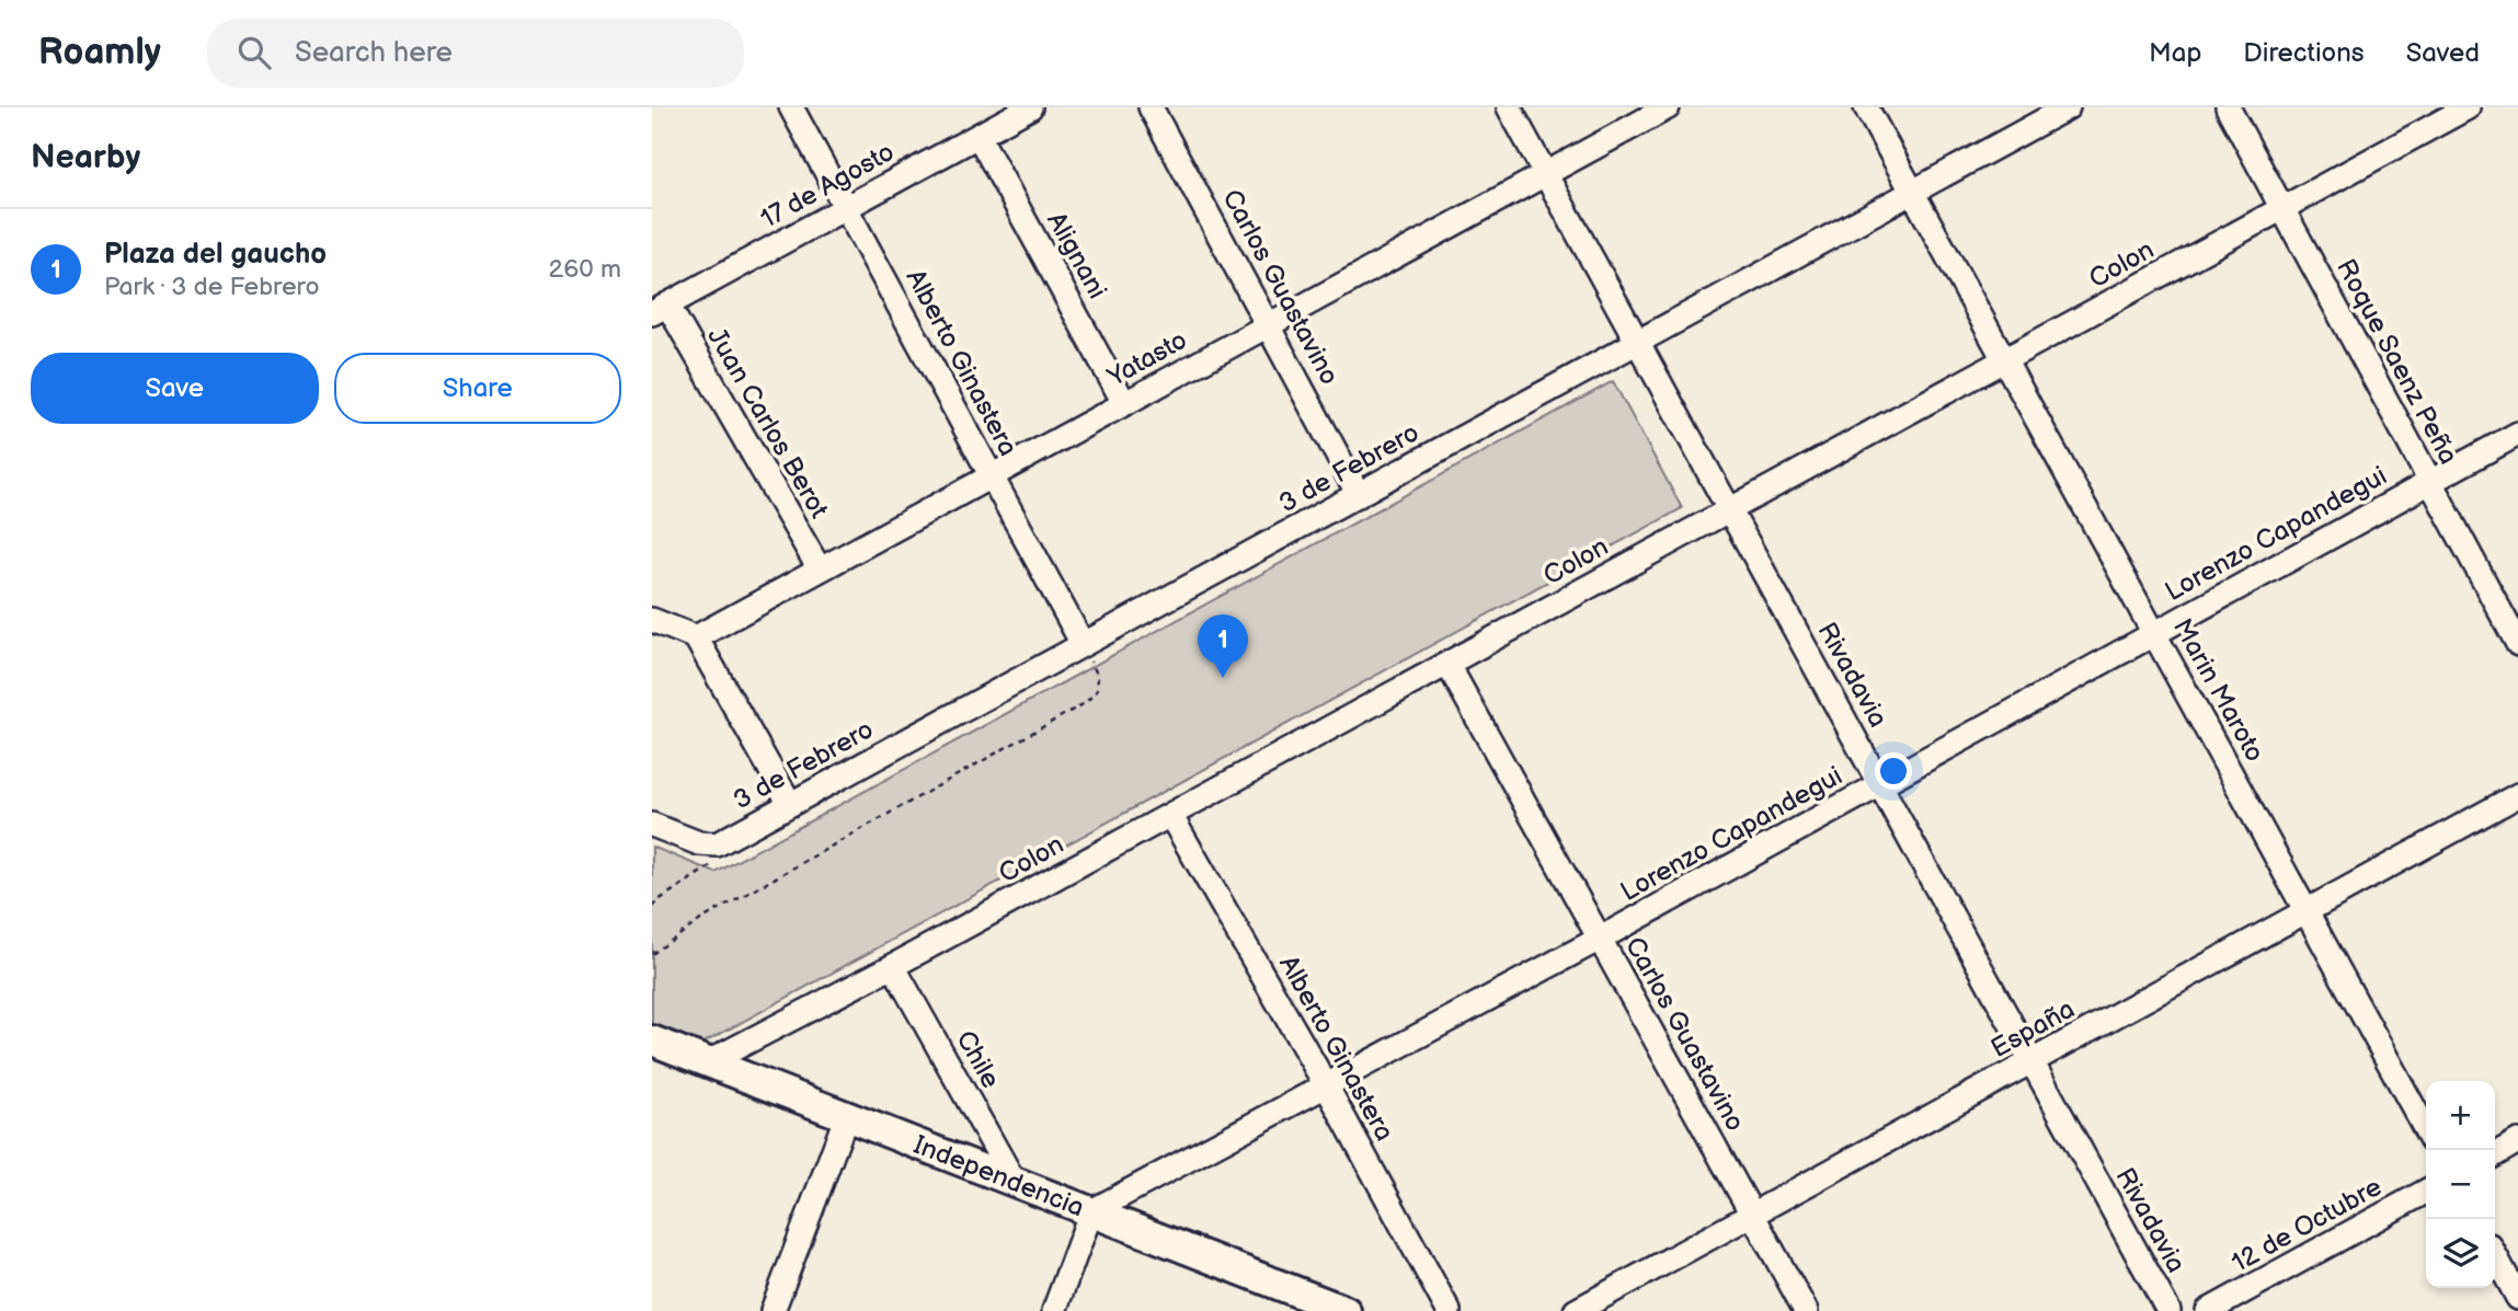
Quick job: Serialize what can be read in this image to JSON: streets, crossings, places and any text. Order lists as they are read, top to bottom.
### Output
{
  "streets": {
    "main road": ["Independencia"],
    "street": [
      "17 de Agosto",
      "Alignani",
      "Colon",
      "Carlos Guastavino",
      "Yatasto",
      "Roque Saenz Peña",
      "Alberto Ginastera",
      "Juan Carlos Berot",
      "3 de Febrero",
      "Lorenzo Capandegui",
      "Rivadavia",
      "Marin Maroto",
      "España",
      "Chile",
      "12 de Octubre"
    ]
  },
  "crossings": [
    ["17 de Agosto", "Alignani"],
    ["17 de Agosto", "Alberto Ginastera"],
    ["17 de Agosto", "Juan Carlos Berot"],
    ["Alignani", "Yatasto"],
    ["Colon", "Carlos Guastavino"],
    ["Colon", "Roque Saenz Peña"],
    ["Colon", "Alberto Ginastera"],
    ["Colon", "Rivadavia"],
    ["Colon", "Marin Maroto"],
    ["Colon", "Chile"],
    ["Colon", "Independencia"],
    ["Carlos Guastavino", "Yatasto"],
    ["Carlos Guastavino", "3 de Febrero"],
    ["Carlos Guastavino", "Lorenzo Capandegui"],
    ["Carlos Guastavino", "España"],
    ["Yatasto", "Alberto Ginastera"],
    ["Yatasto", "Juan Carlos Berot"],
    ["Yatasto", "Rivadavia"],
    ["Roque Saenz Peña", "Lorenzo Capandegui"],
    ["Alberto Ginastera", "3 de Febrero"],
    ["Alberto Ginastera", "Lorenzo Capandegui"],
    ["3 de Febrero", "Rivadavia"],
    ["3 de Febrero", "Marin Maroto"],
    ["Lorenzo Capandegui", "Rivadavia"],
    ["Lorenzo Capandegui", "Marin Maroto"],
    ["Lorenzo Capandegui", "Independencia"],
    ["Rivadavia", "España"],
    ["Marin Maroto", "España"],
    ["Chile", "Independencia"]
  ],
  "page": {
    "header": "Roamly",
    "search": "Search here",
    "nav": ["Map", "Directions", "Saved"],
    "heading": "Nearby",
    "list": [
      {
        "mark": "1",
        "name": "Plaza del gaucho",
        "note": "Park · 3 de Febrero",
        "value": "260 m"
      }
    ],
    "buttons": ["Save", "Share"],
    "pins": "1",
    "map_buttons": ["+", "−"]
  }
}
